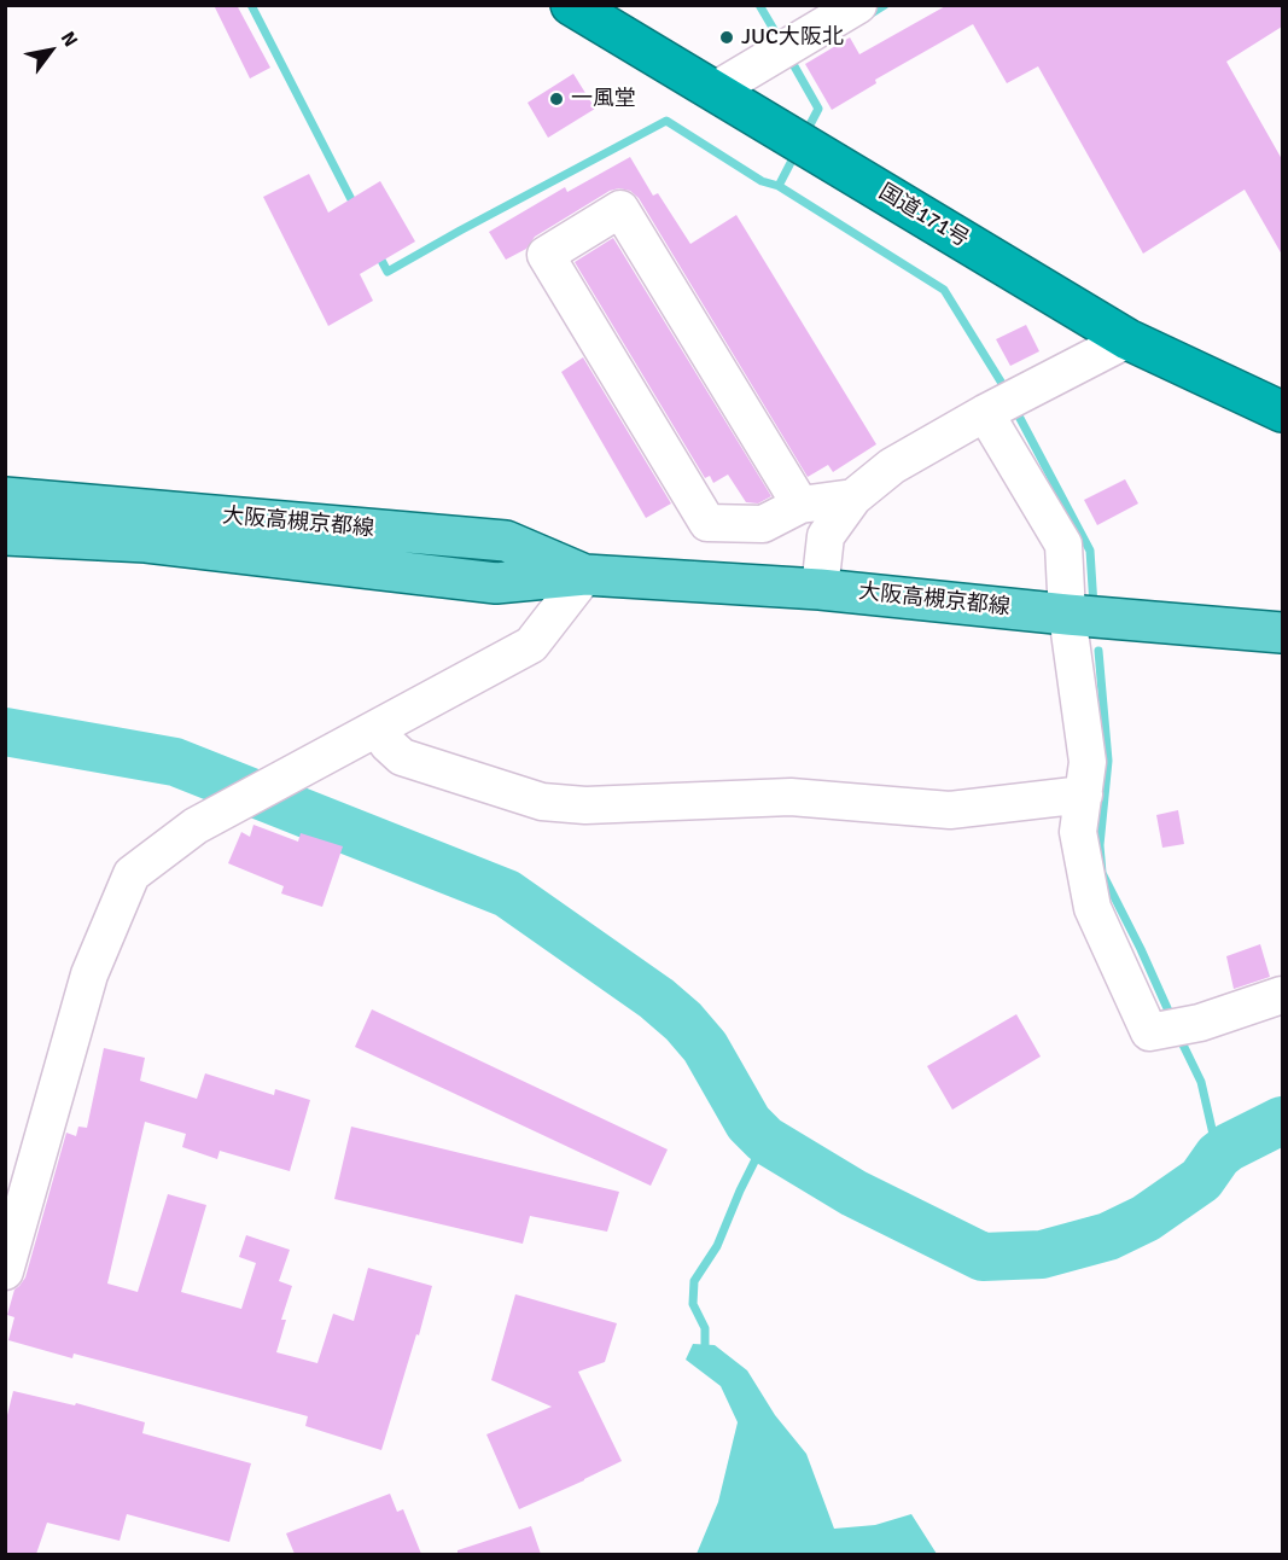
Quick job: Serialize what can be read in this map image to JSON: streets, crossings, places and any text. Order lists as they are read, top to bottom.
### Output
{
  "streets": {
    "highway": ["国道171号"],
    "main road": ["大阪高槻京都線"]
  },
  "places": ["JUC大阪北", "一風堂"],
  "north": "top right"
}
